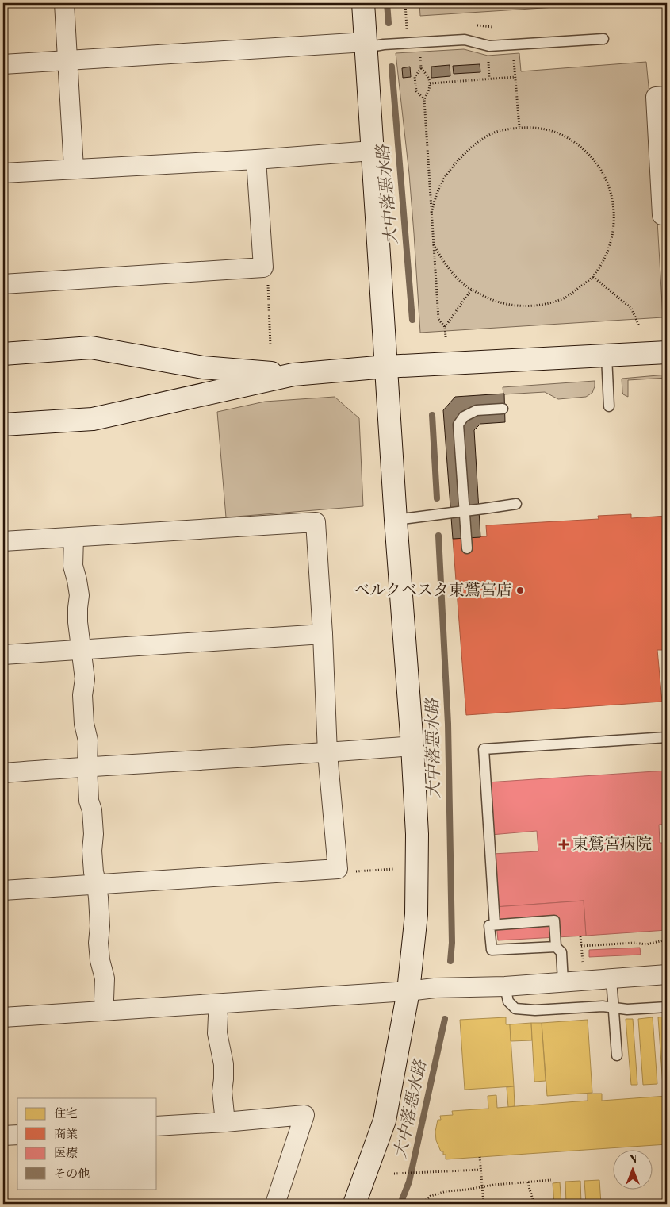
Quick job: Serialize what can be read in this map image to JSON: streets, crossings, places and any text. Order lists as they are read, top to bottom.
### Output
{
  "water": ["大中落悪水路"],
  "places": {
    "other": ["ベルクベスタ東鷲宮店"],
    "health": ["東鷲宮病院"]
  },
  "legend": [
    "住宅",
    "商業",
    "医療",
    "その他"
  ],
  "north": "top"
}
